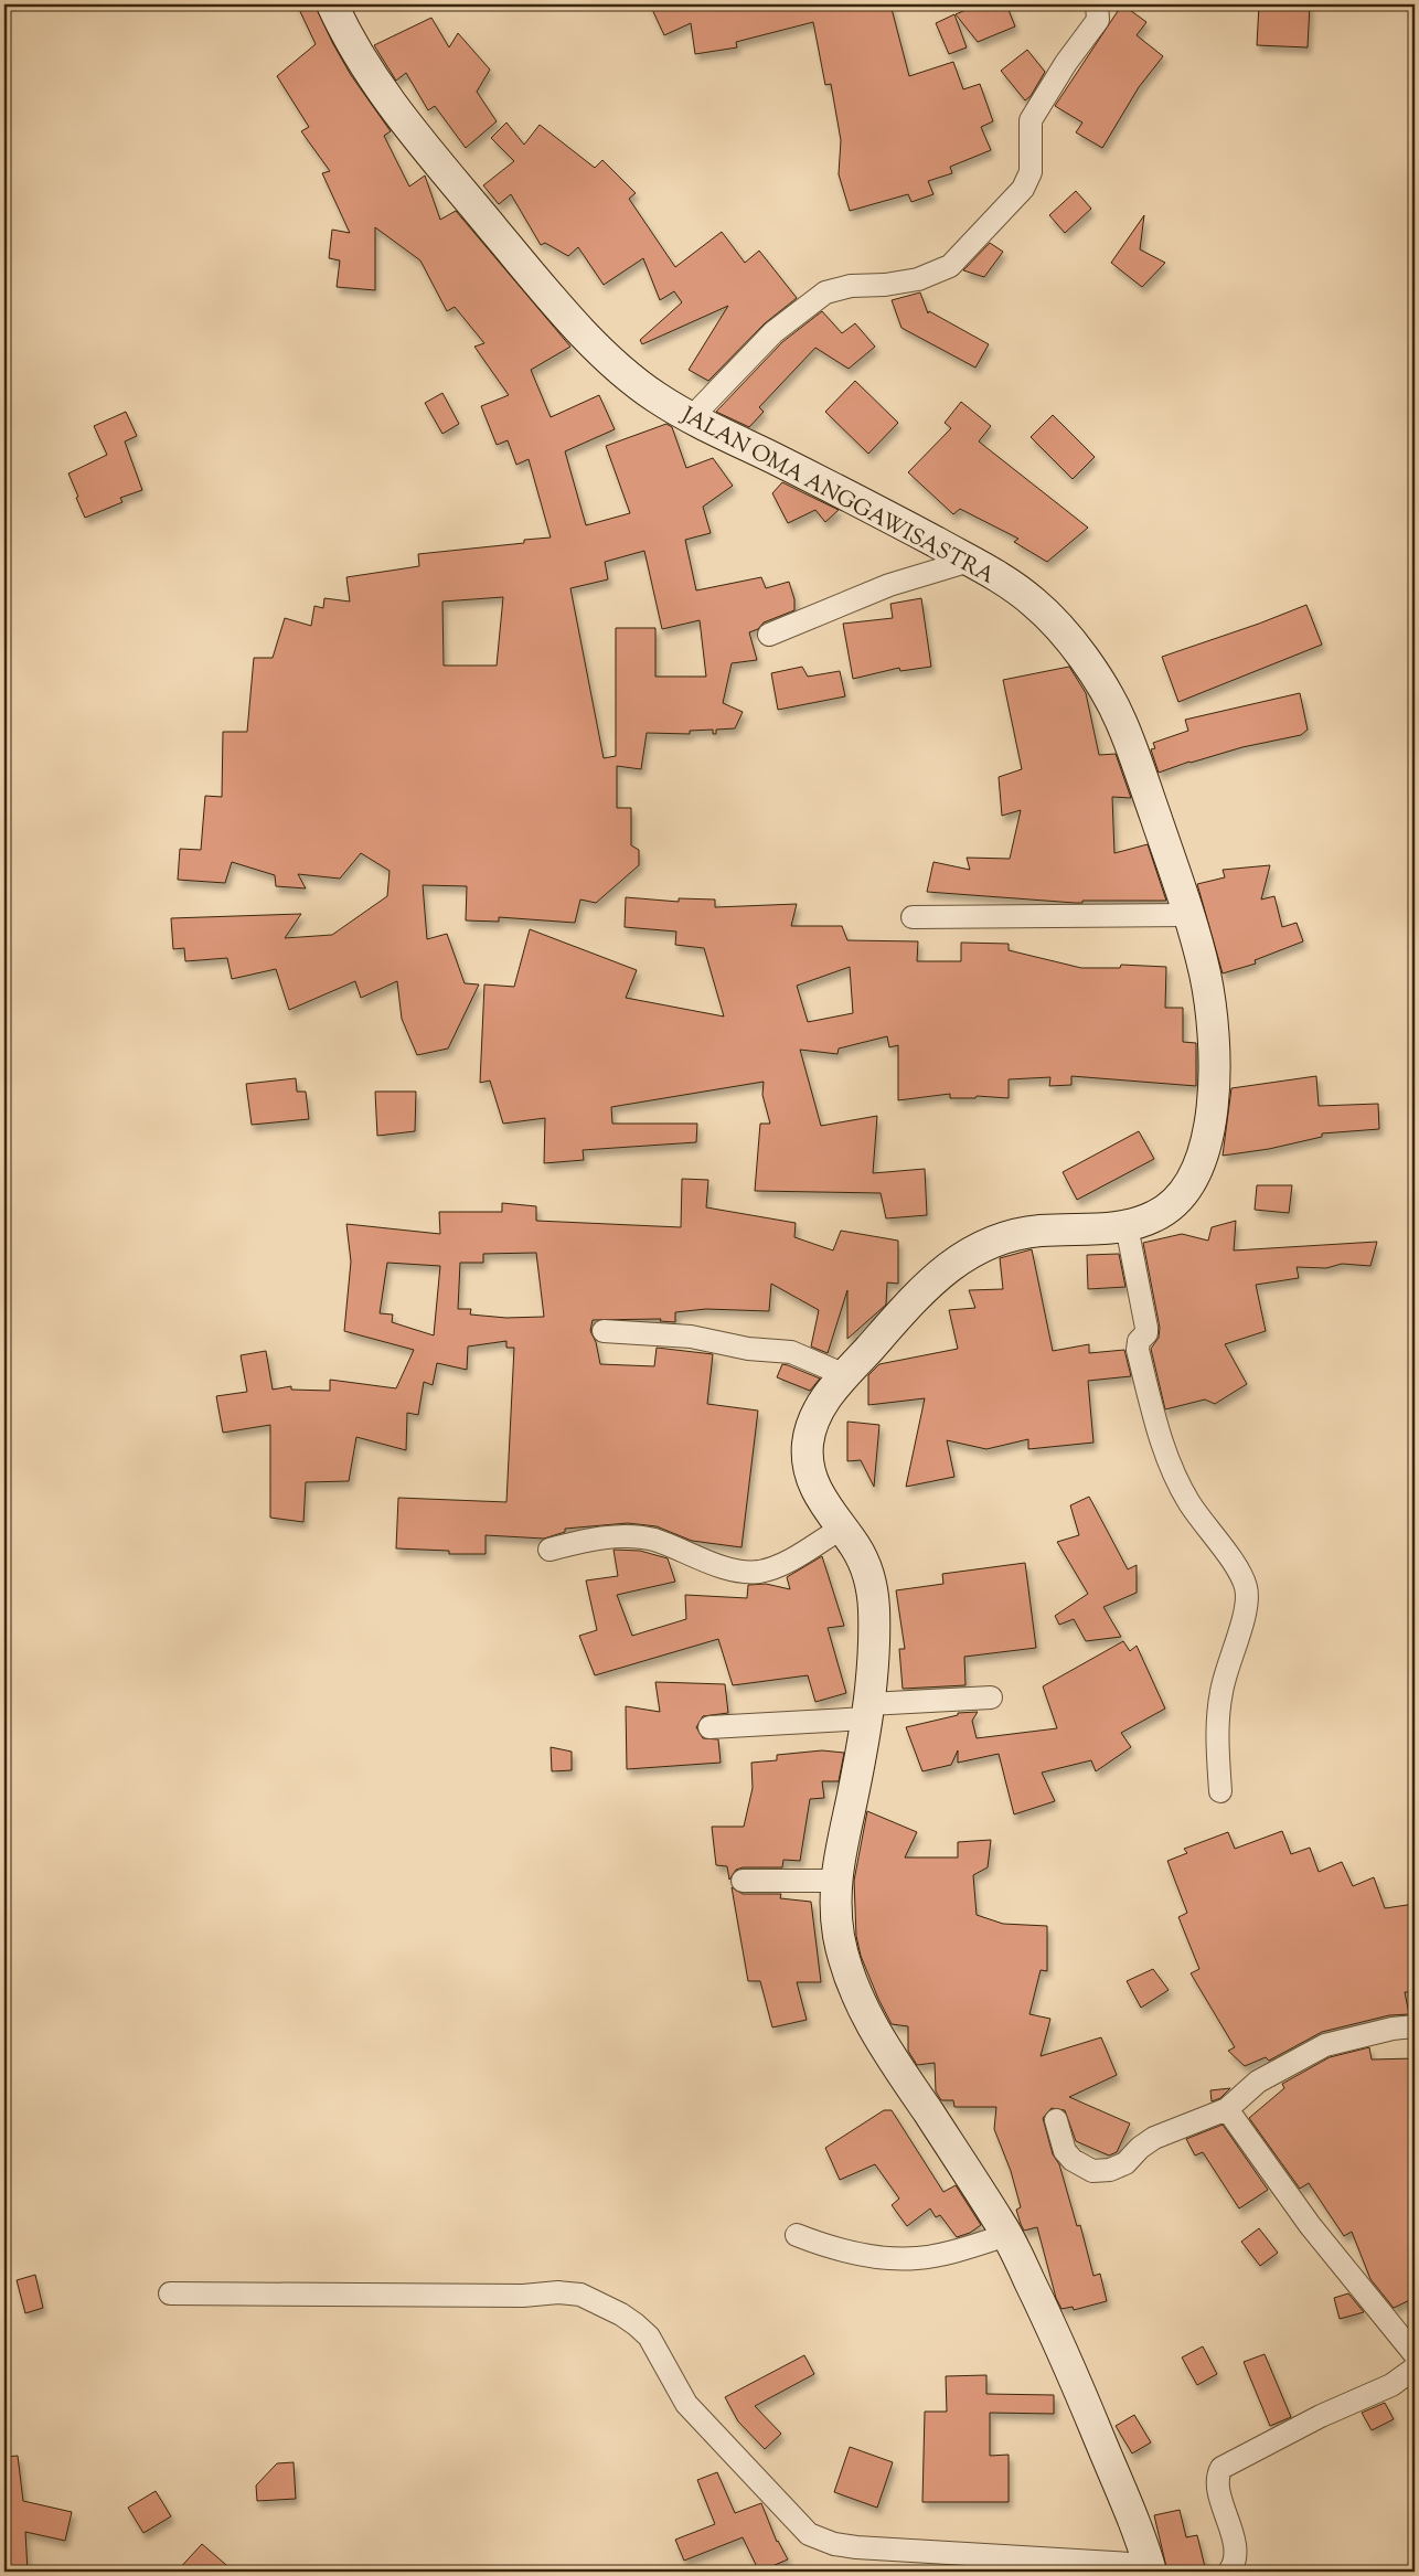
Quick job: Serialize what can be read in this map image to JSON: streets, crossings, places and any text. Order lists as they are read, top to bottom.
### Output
{
  "streets": {
    "main road": ["JALAN OMA ANGGAWISASTRA"]
  }
}
